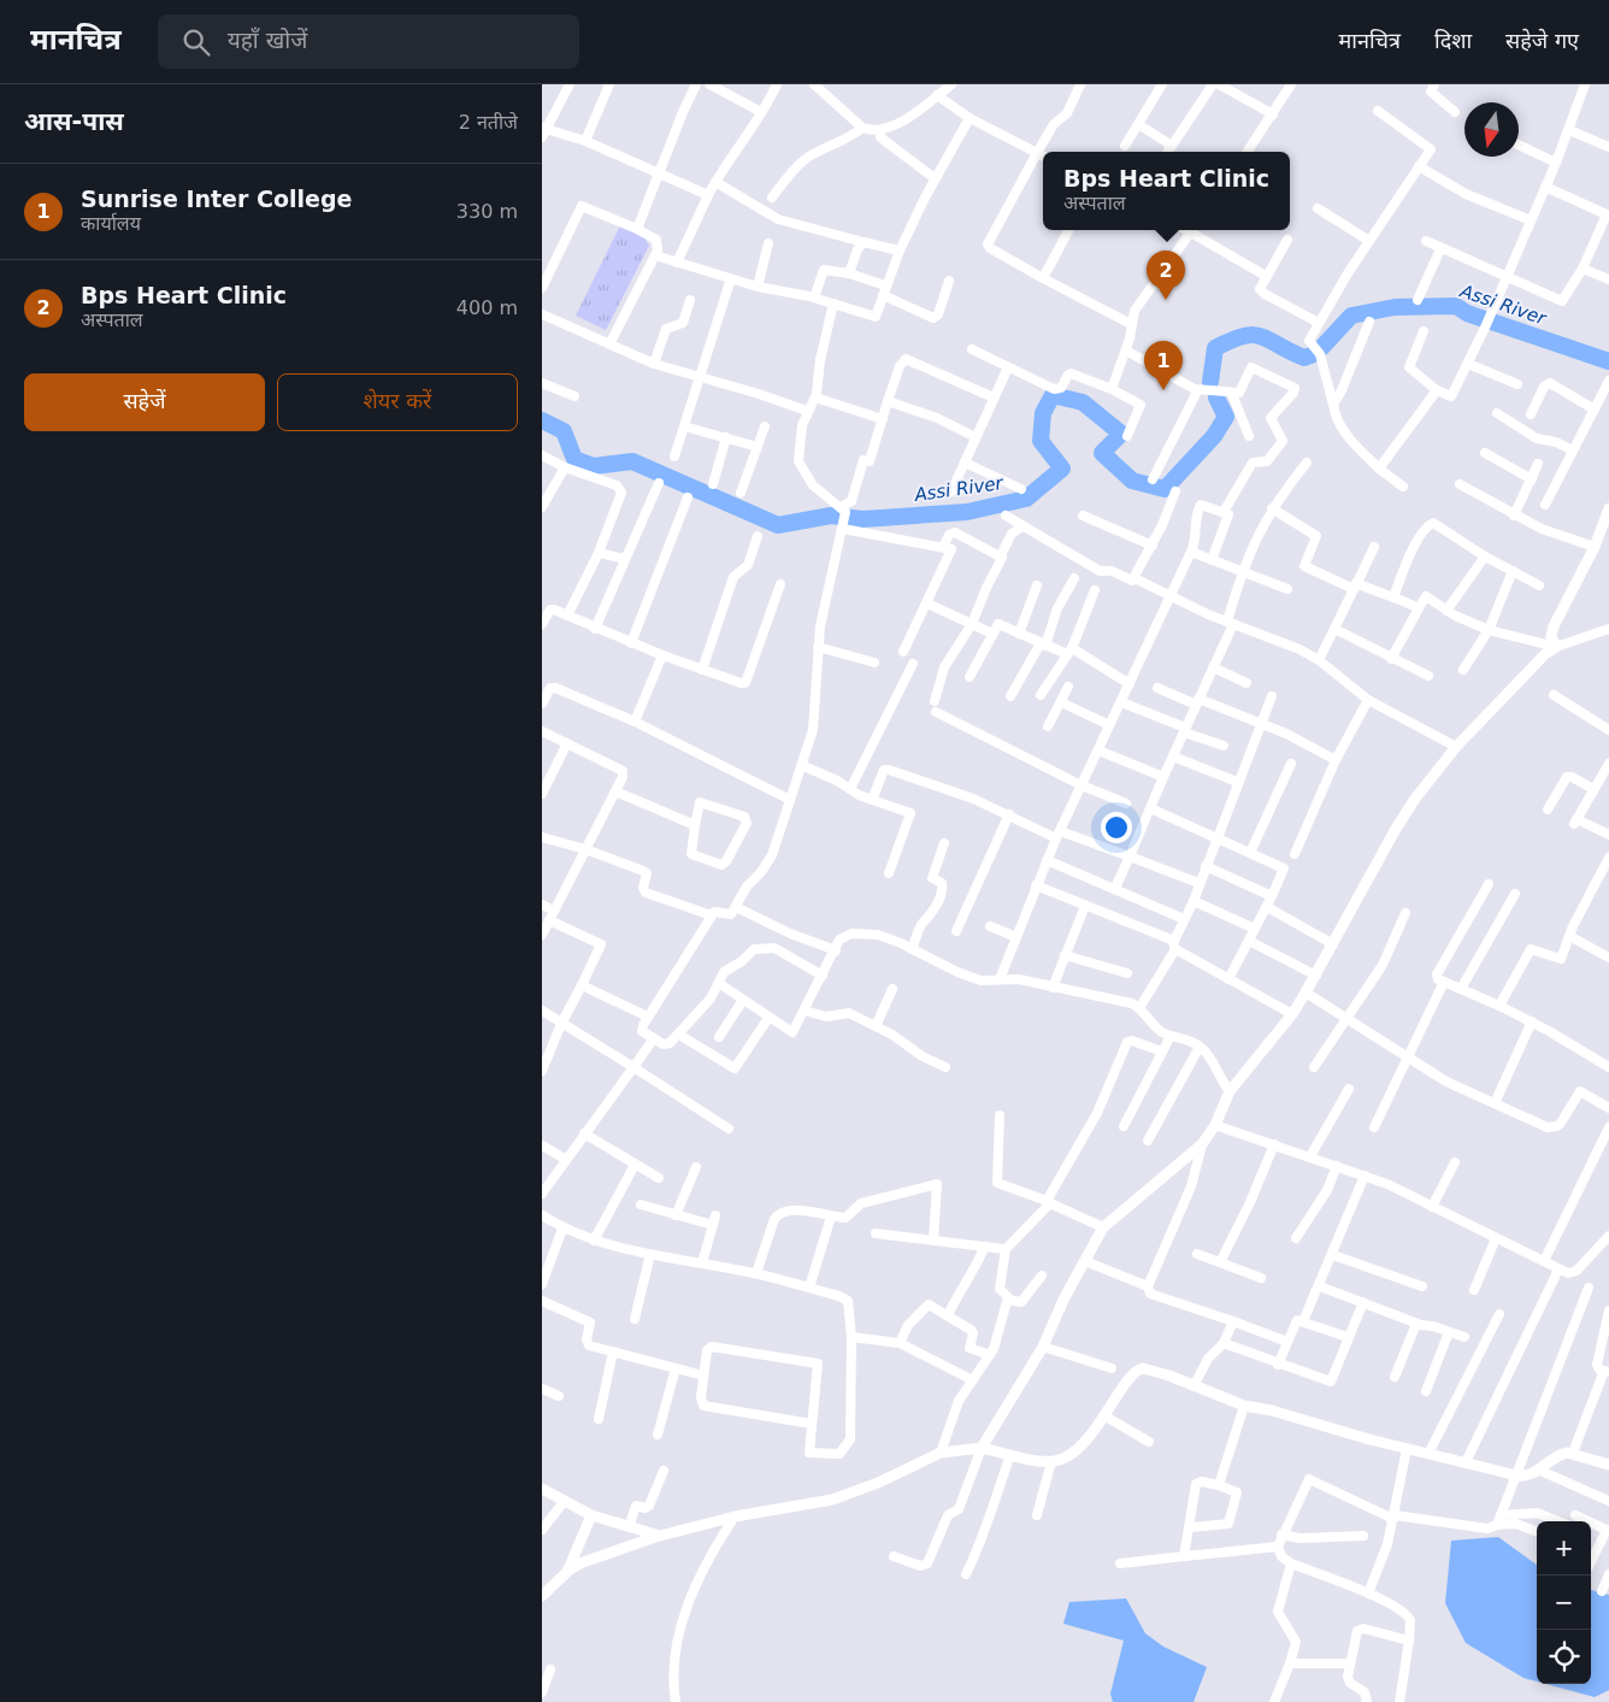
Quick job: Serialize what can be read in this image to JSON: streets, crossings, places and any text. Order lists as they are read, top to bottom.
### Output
{
  "water": ["Assi River"],
  "north": "bottom",
  "page": {
    "header": "मानचित्र",
    "search": "यहाँ खोजें",
    "nav": ["मानचित्र", "दिशा", "सहेजे गए"],
    "heading": ["आस-पास", "2 नतीजे"],
    "popup": ["Bps Heart Clinic", "अस्पताल"],
    "list": [
      {
        "mark": "1",
        "name": "Sunrise Inter College",
        "note": "कार्यालय",
        "value": "330 m"
      },
      {
        "mark": "2",
        "name": "Bps Heart Clinic",
        "note": "अस्पताल",
        "value": "400 m"
      }
    ],
    "pins": ["2", "1"],
    "buttons": ["सहेजें", "शेयर करें"],
    "map_buttons": ["+", "−"]
  }
}
